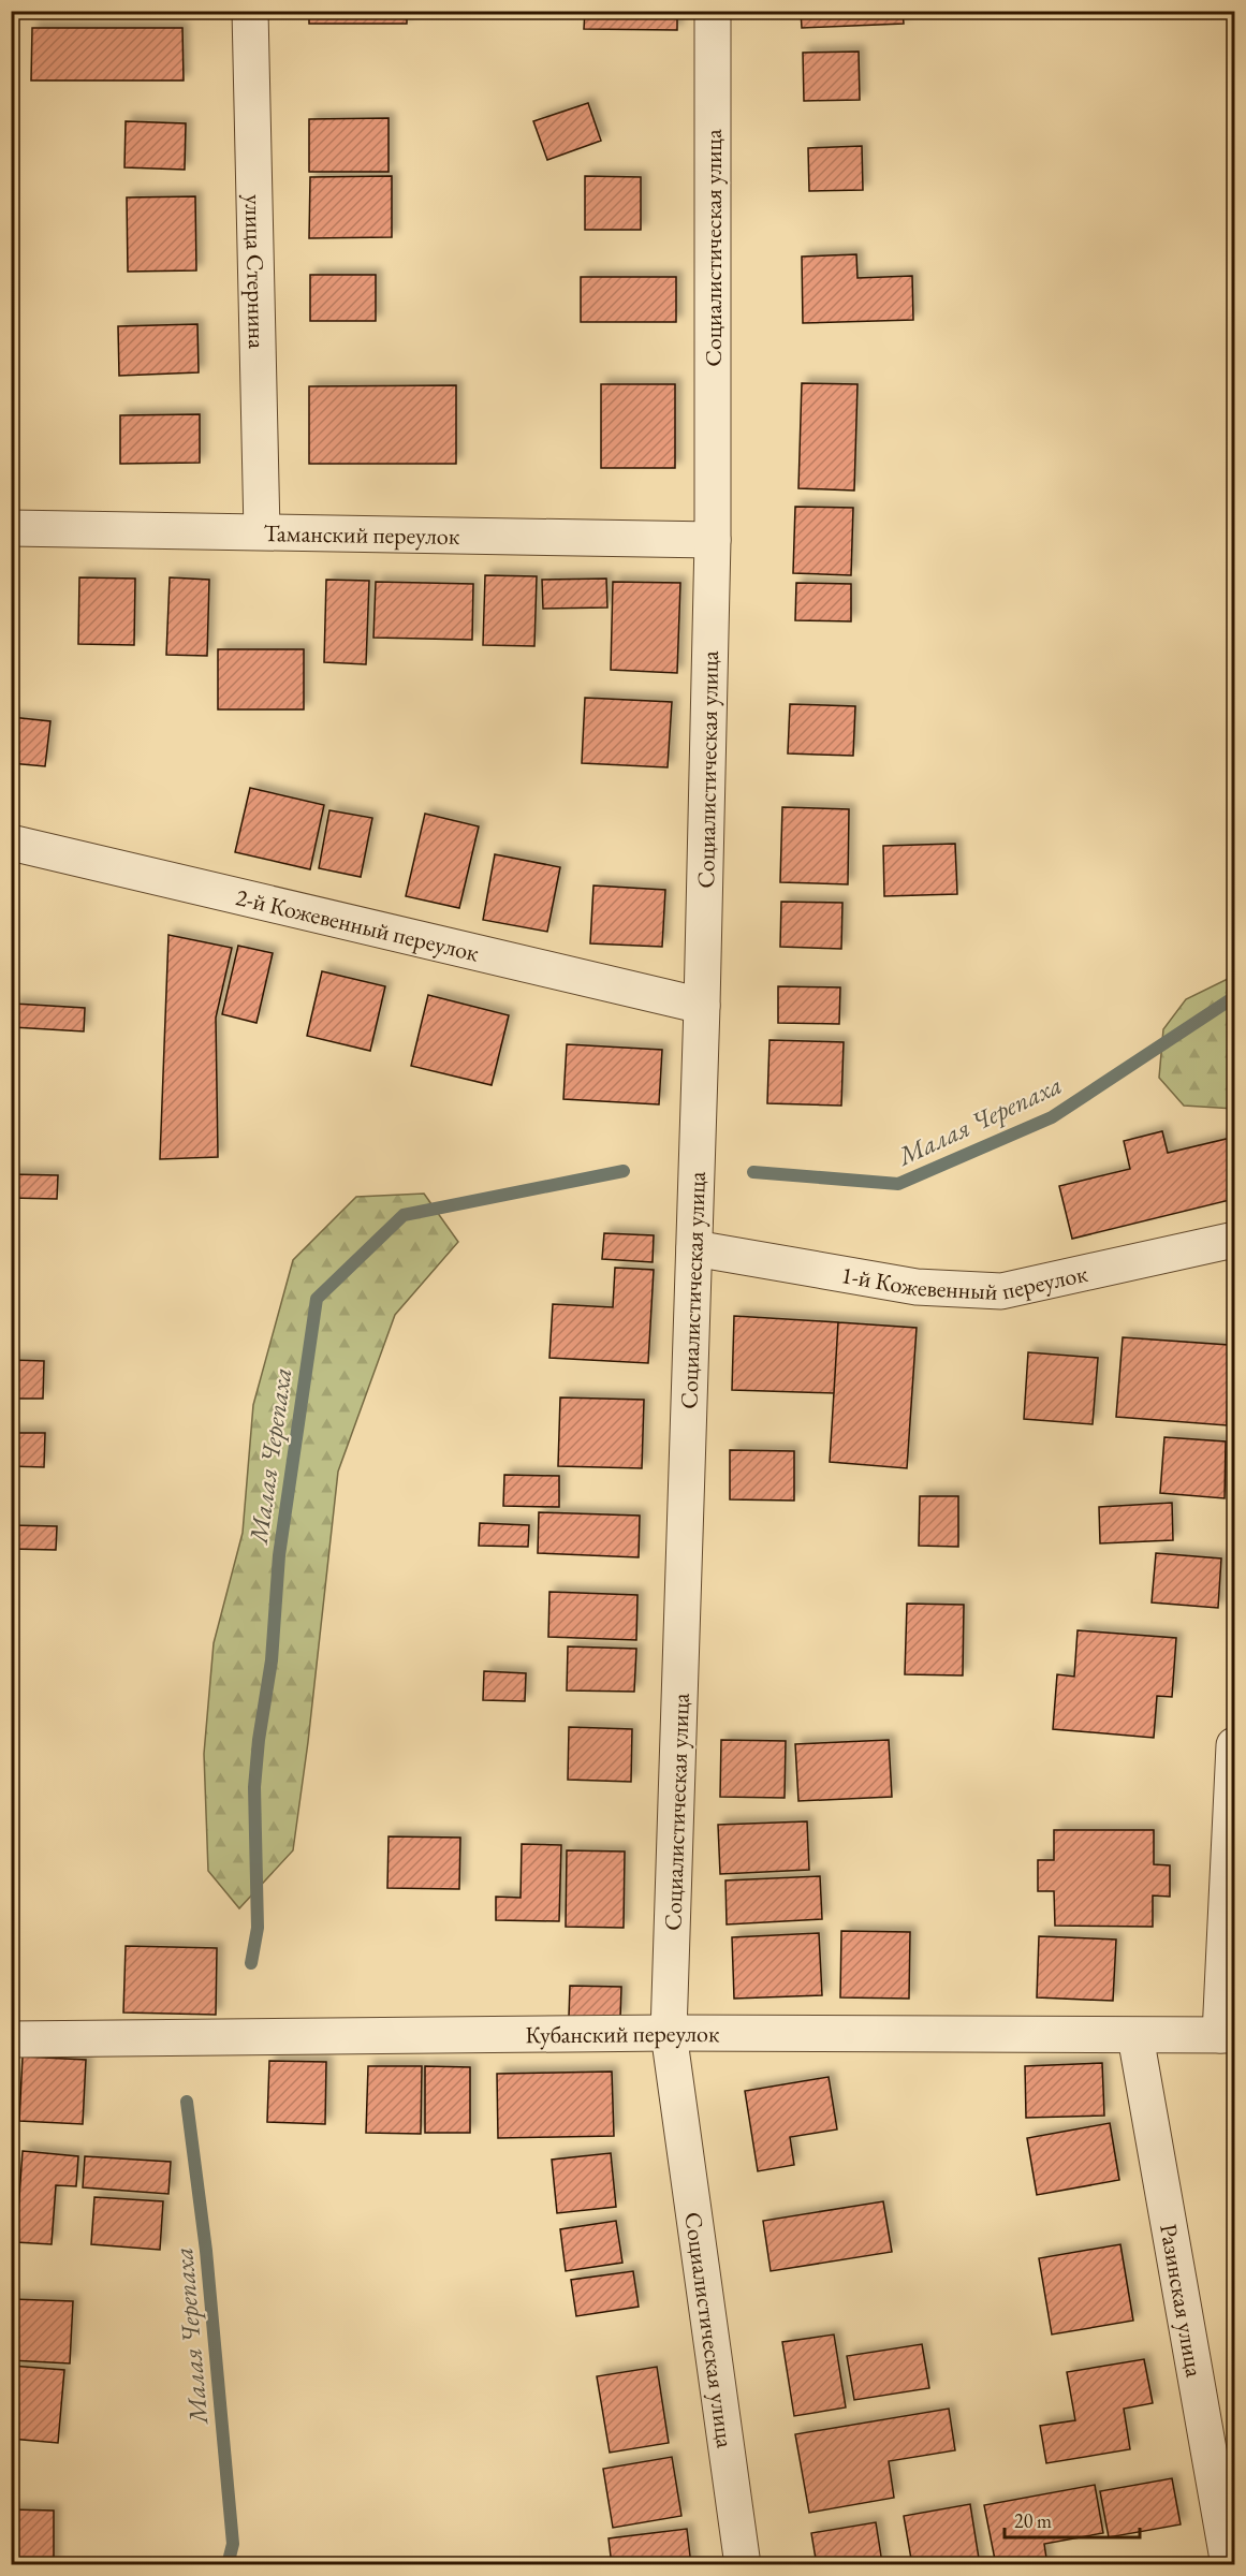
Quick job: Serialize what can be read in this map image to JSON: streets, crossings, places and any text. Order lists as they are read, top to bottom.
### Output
{
  "streets": {
    "street": [
      "Социалистическая улица",
      "улица Стернина",
      "Таманский переулок",
      "2-й Кожевенный переулок",
      "1-й Кожевенный переулок",
      "Кубанский переулок",
      "Разинская улица"
    ]
  },
  "crossings": [
    ["Социалистическая улица", "Таманский переулок"],
    ["Социалистическая улица", "2-й Кожевенный переулок"],
    ["Социалистическая улица", "1-й Кожевенный переулок"],
    ["Социалистическая улица", "Кубанский переулок"],
    ["улица Стернина", "Таманский переулок"],
    ["Кубанский переулок", "Разинская улица"]
  ],
  "water": ["Малая Черепаха"],
  "scale_bar": "20 m"
}
